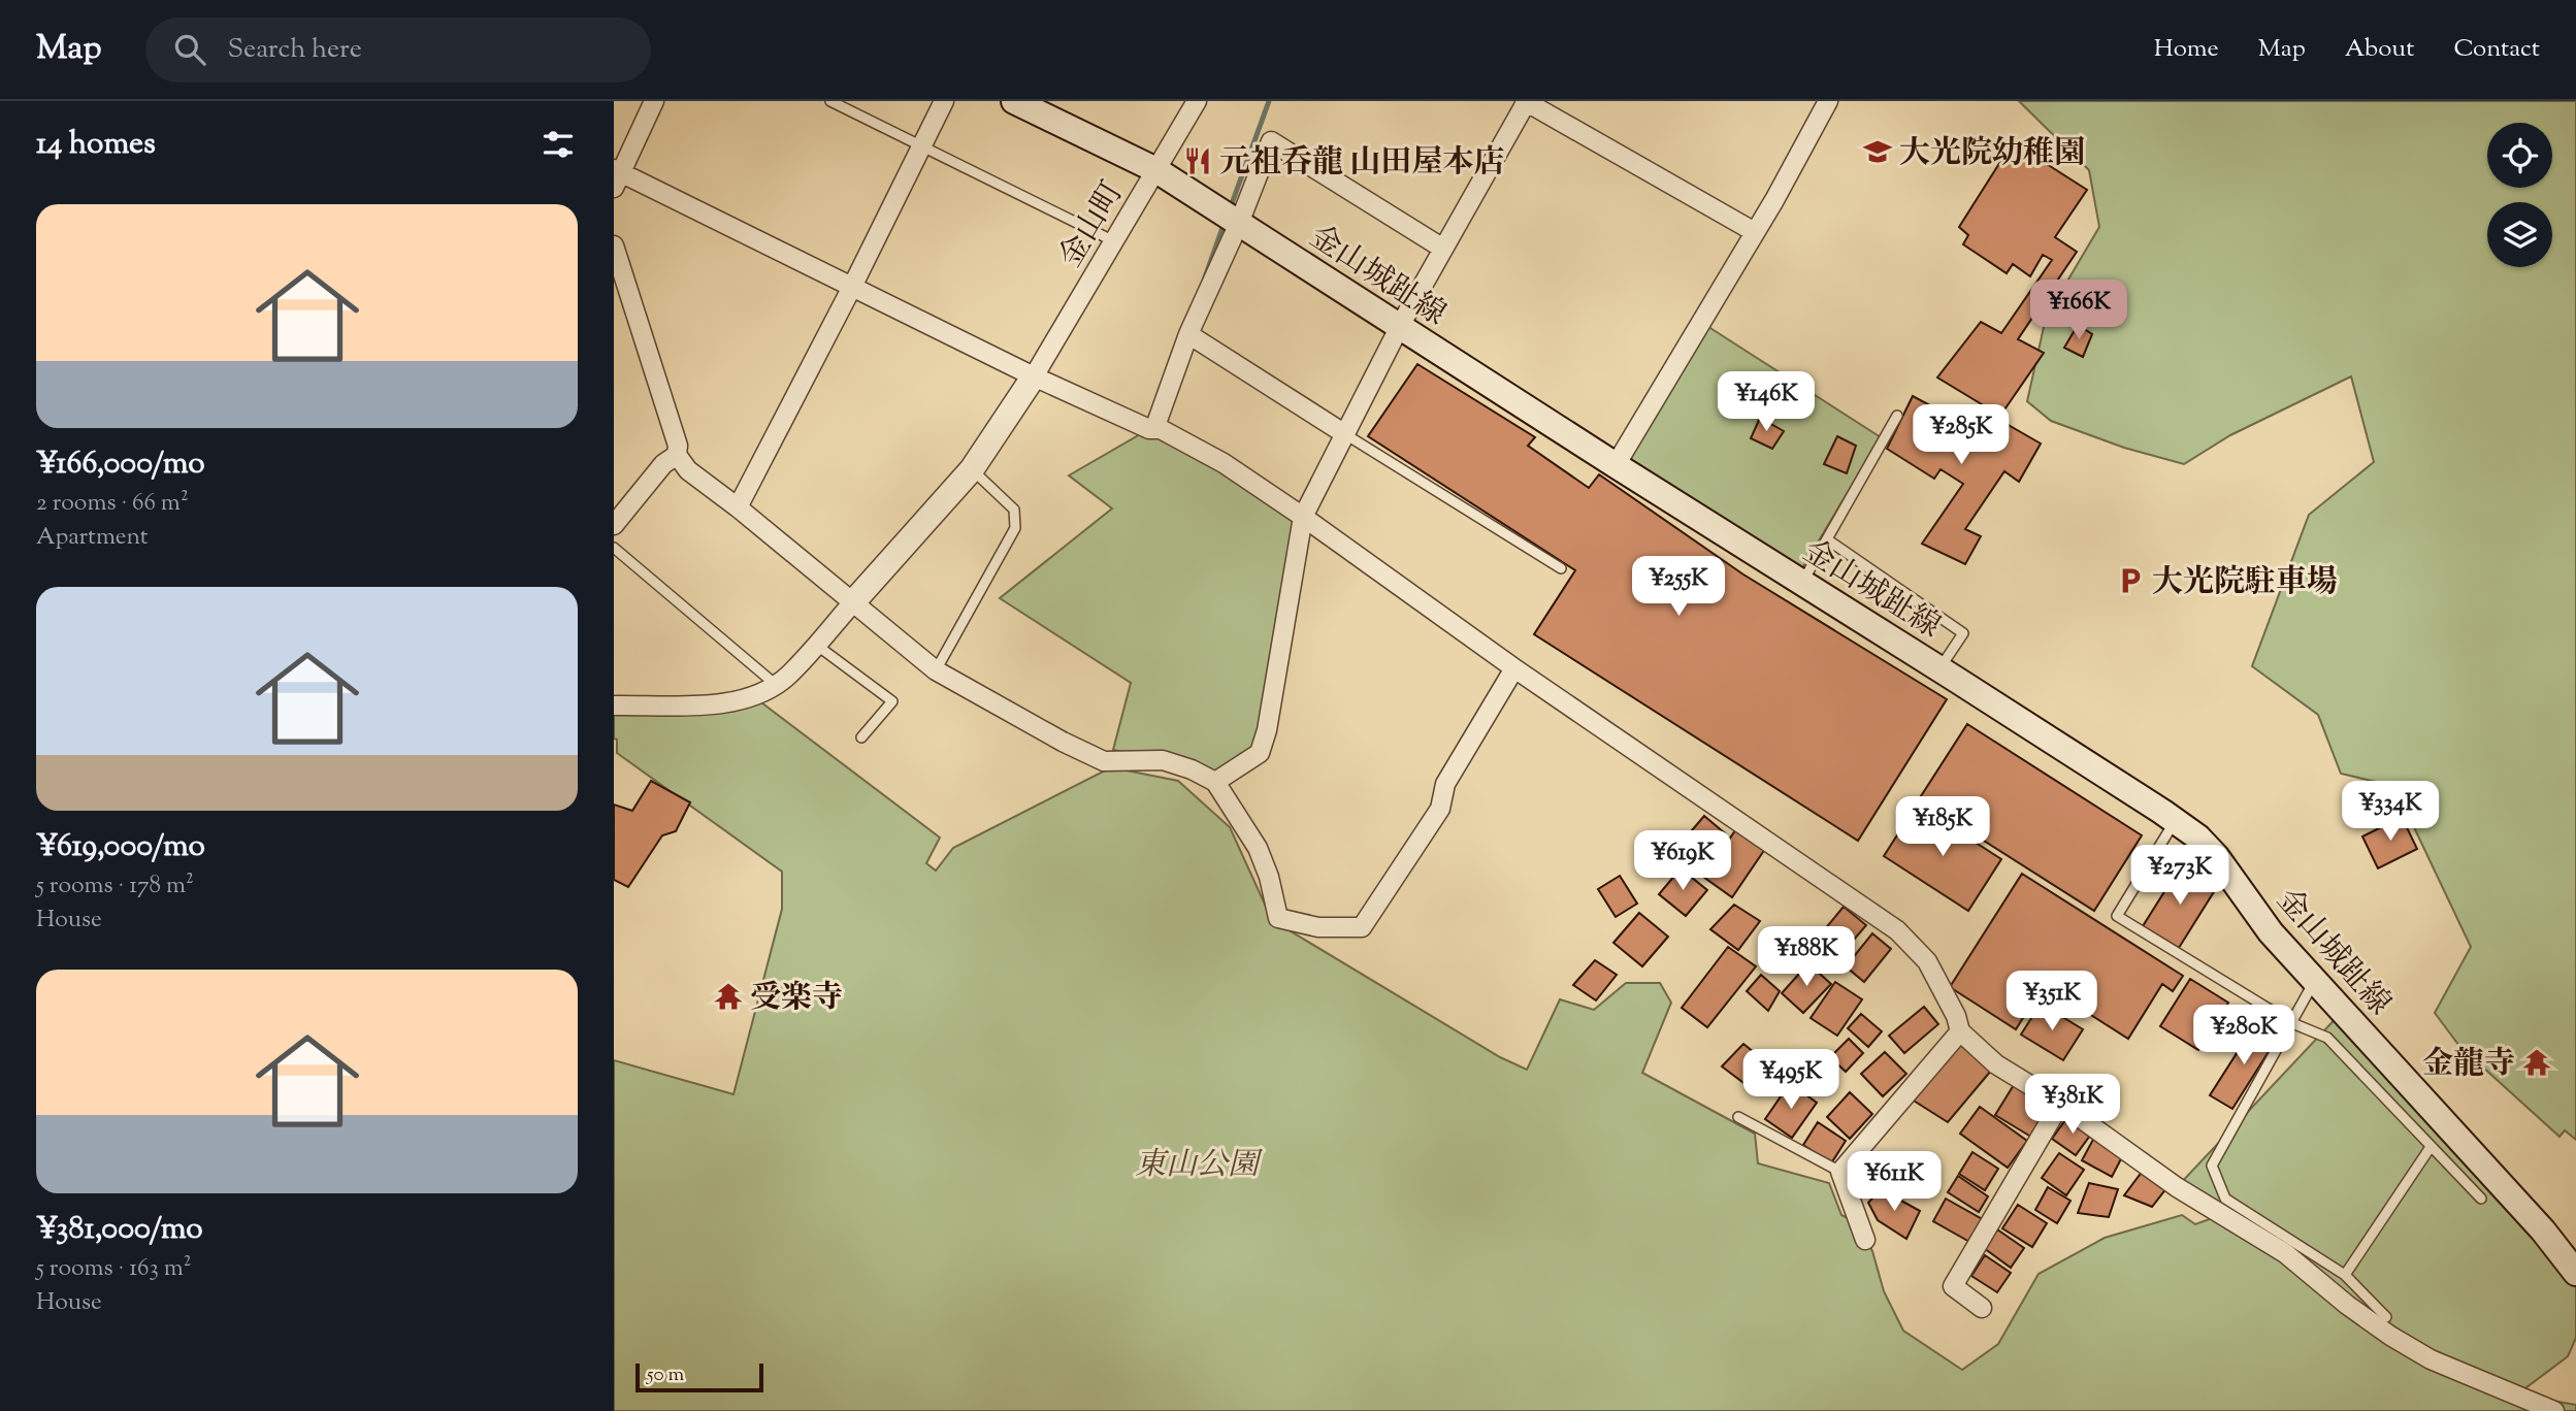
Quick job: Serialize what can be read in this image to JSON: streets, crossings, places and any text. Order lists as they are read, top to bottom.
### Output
{
  "streets": {
    "main road": ["金山城趾線"],
    "street": ["金山町"]
  },
  "crossings": [
    ["金山町", "金山城趾線"]
  ],
  "parks": ["東山公園"],
  "places": {
    "school or university": ["大光院幼稚園"],
    "restaurant": ["元祖呑龍 山田屋本店"],
    "parking": ["大光院駐車場"],
    "temple": ["受楽寺", "金龍寺"]
  },
  "scale_bar": "50 m",
  "page": {
    "header": "Map",
    "search": "Search here",
    "nav": [
      "Home",
      "Map",
      "About",
      "Contact"
    ],
    "heading": "14 homes",
    "list": [
      {
        "name": "¥166,000/mo",
        "note": "2 rooms · 66 m² · Apartment"
      },
      {
        "name": "¥619,000/mo",
        "note": "5 rooms · 178 m² · House"
      },
      {
        "name": "¥381,000/mo",
        "note": "5 rooms · 163 m² · House"
      }
    ],
    "price": [
      "¥166K",
      "¥146K",
      "¥285K",
      "¥255K",
      "¥334K",
      "¥185K",
      "¥619K",
      "¥273K",
      "¥188K",
      "¥351K",
      "¥280K",
      "¥495K",
      "¥381K",
      "¥611K"
    ],
    "scale": "50 m"
  }
}
